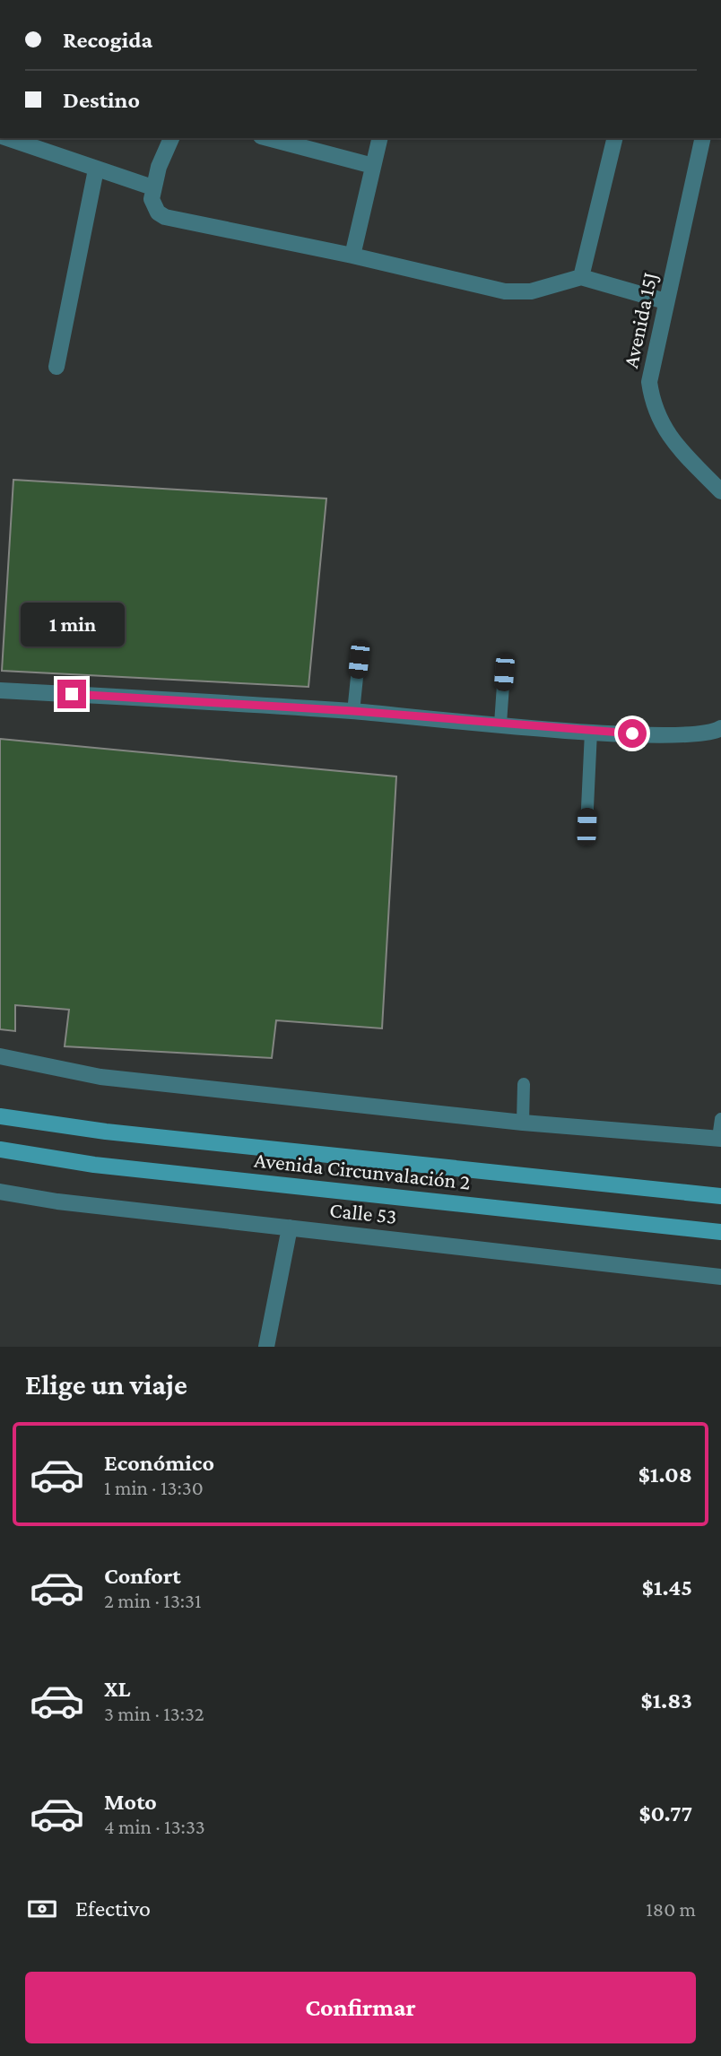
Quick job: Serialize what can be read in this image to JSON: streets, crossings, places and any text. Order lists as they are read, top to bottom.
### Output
{
  "streets": {
    "main road": ["Avenida Circunvalación 2"],
    "street": ["Avenida 15J", "Calle 53"]
  },
  "page": {
    "banner": ["Recogida", "Destino"],
    "bubble": "1 min",
    "heading": "Elige un viaje",
    "list": [
      {
        "name": "Económico",
        "note": "1 min · 13:30",
        "value": "$1.08"
      },
      {
        "name": "Confort",
        "note": "2 min · 13:31",
        "value": "$1.45"
      },
      {
        "name": "XL",
        "note": "3 min · 13:32",
        "value": "$1.83"
      },
      {
        "name": "Moto",
        "note": "4 min · 13:33",
        "value": "$0.77"
      }
    ],
    "pay": ["Efectivo", "180 m"],
    "buttons": "Confirmar"
  }
}
